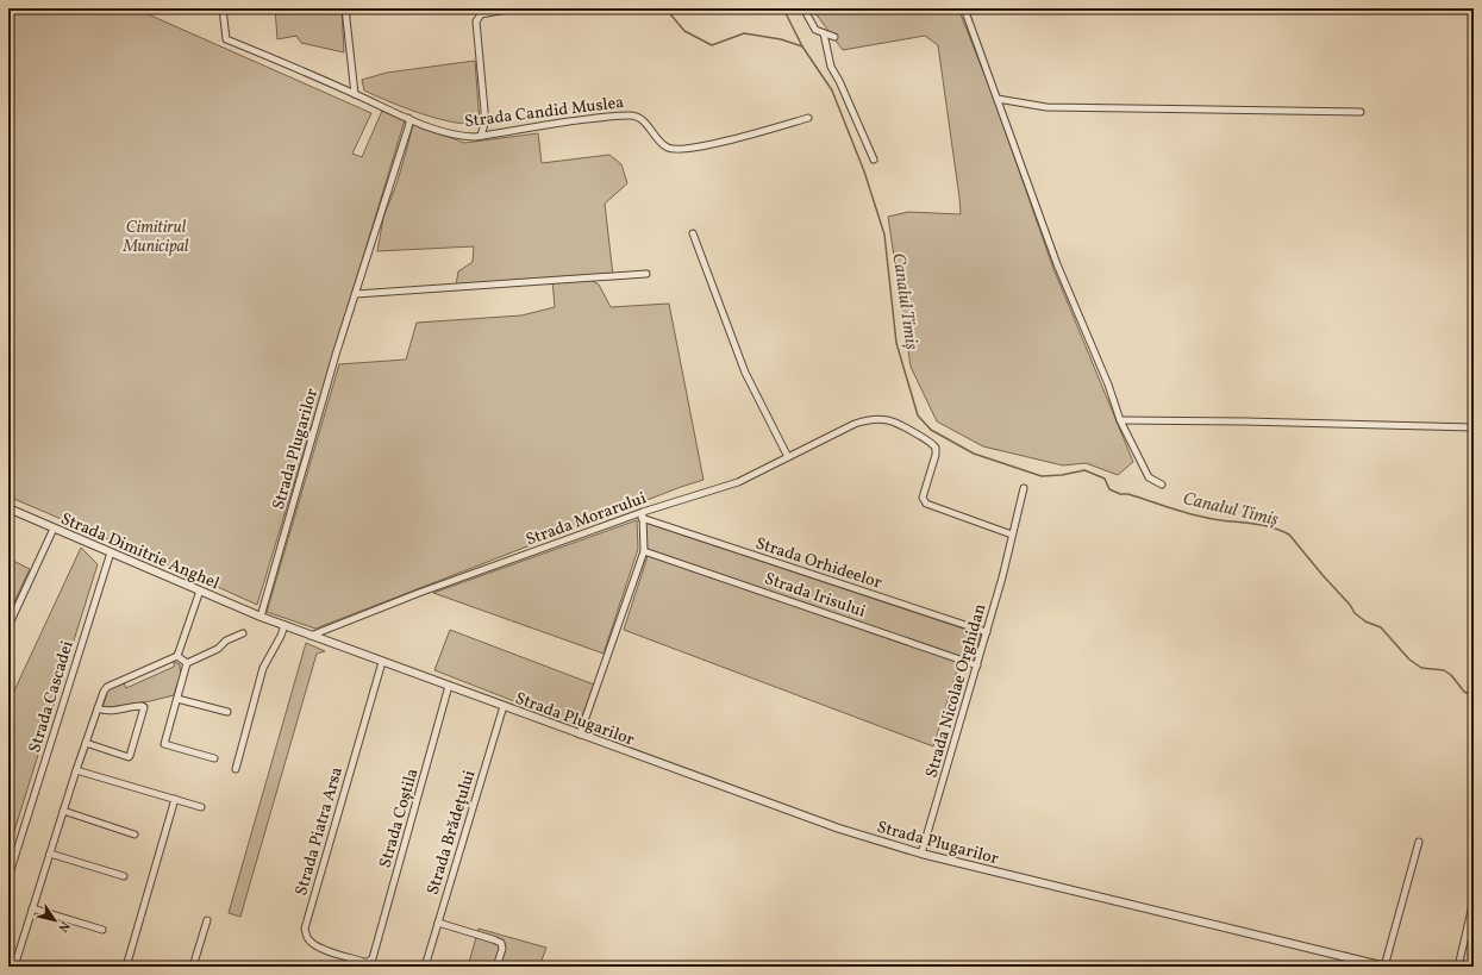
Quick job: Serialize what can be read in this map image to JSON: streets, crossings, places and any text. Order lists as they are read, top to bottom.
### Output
{
  "streets": {
    "street": [
      "Strada Candid Muslea",
      "Strada Plugarilor",
      "Strada Morarului",
      "Strada Dimitrie Anghel",
      "Strada Orhideelor",
      "Strada Irisului",
      "Strada Nicolae Orghidan",
      "Strada Cascadei",
      "Strada Coștila",
      "Strada Piatra Arsa",
      "Strada Brădețului"
    ]
  },
  "crossings": [
    ["Strada Candid Muslea", "Strada Plugarilor"],
    ["Strada Plugarilor", "Strada Morarului"],
    ["Strada Plugarilor", "Strada Dimitrie Anghel"],
    ["Strada Plugarilor", "Strada Nicolae Orghidan"],
    ["Strada Plugarilor", "Strada Coștila"],
    ["Strada Plugarilor", "Strada Piatra Arsa"],
    ["Strada Plugarilor", "Strada Brădețului"],
    ["Strada Morarului", "Strada Orhideelor"],
    ["Strada Morarului", "Strada Nicolae Orghidan"],
    ["Strada Dimitrie Anghel", "Strada Cascadei"],
    ["Strada Orhideelor", "Strada Nicolae Orghidan"],
    ["Strada Irisului", "Strada Nicolae Orghidan"],
    ["Strada Coștila", "Strada Piatra Arsa"]
  ],
  "water": ["Canalul Timiș"],
  "parks": ["Cimitirul Municipal"],
  "north": "bottom right"
}
